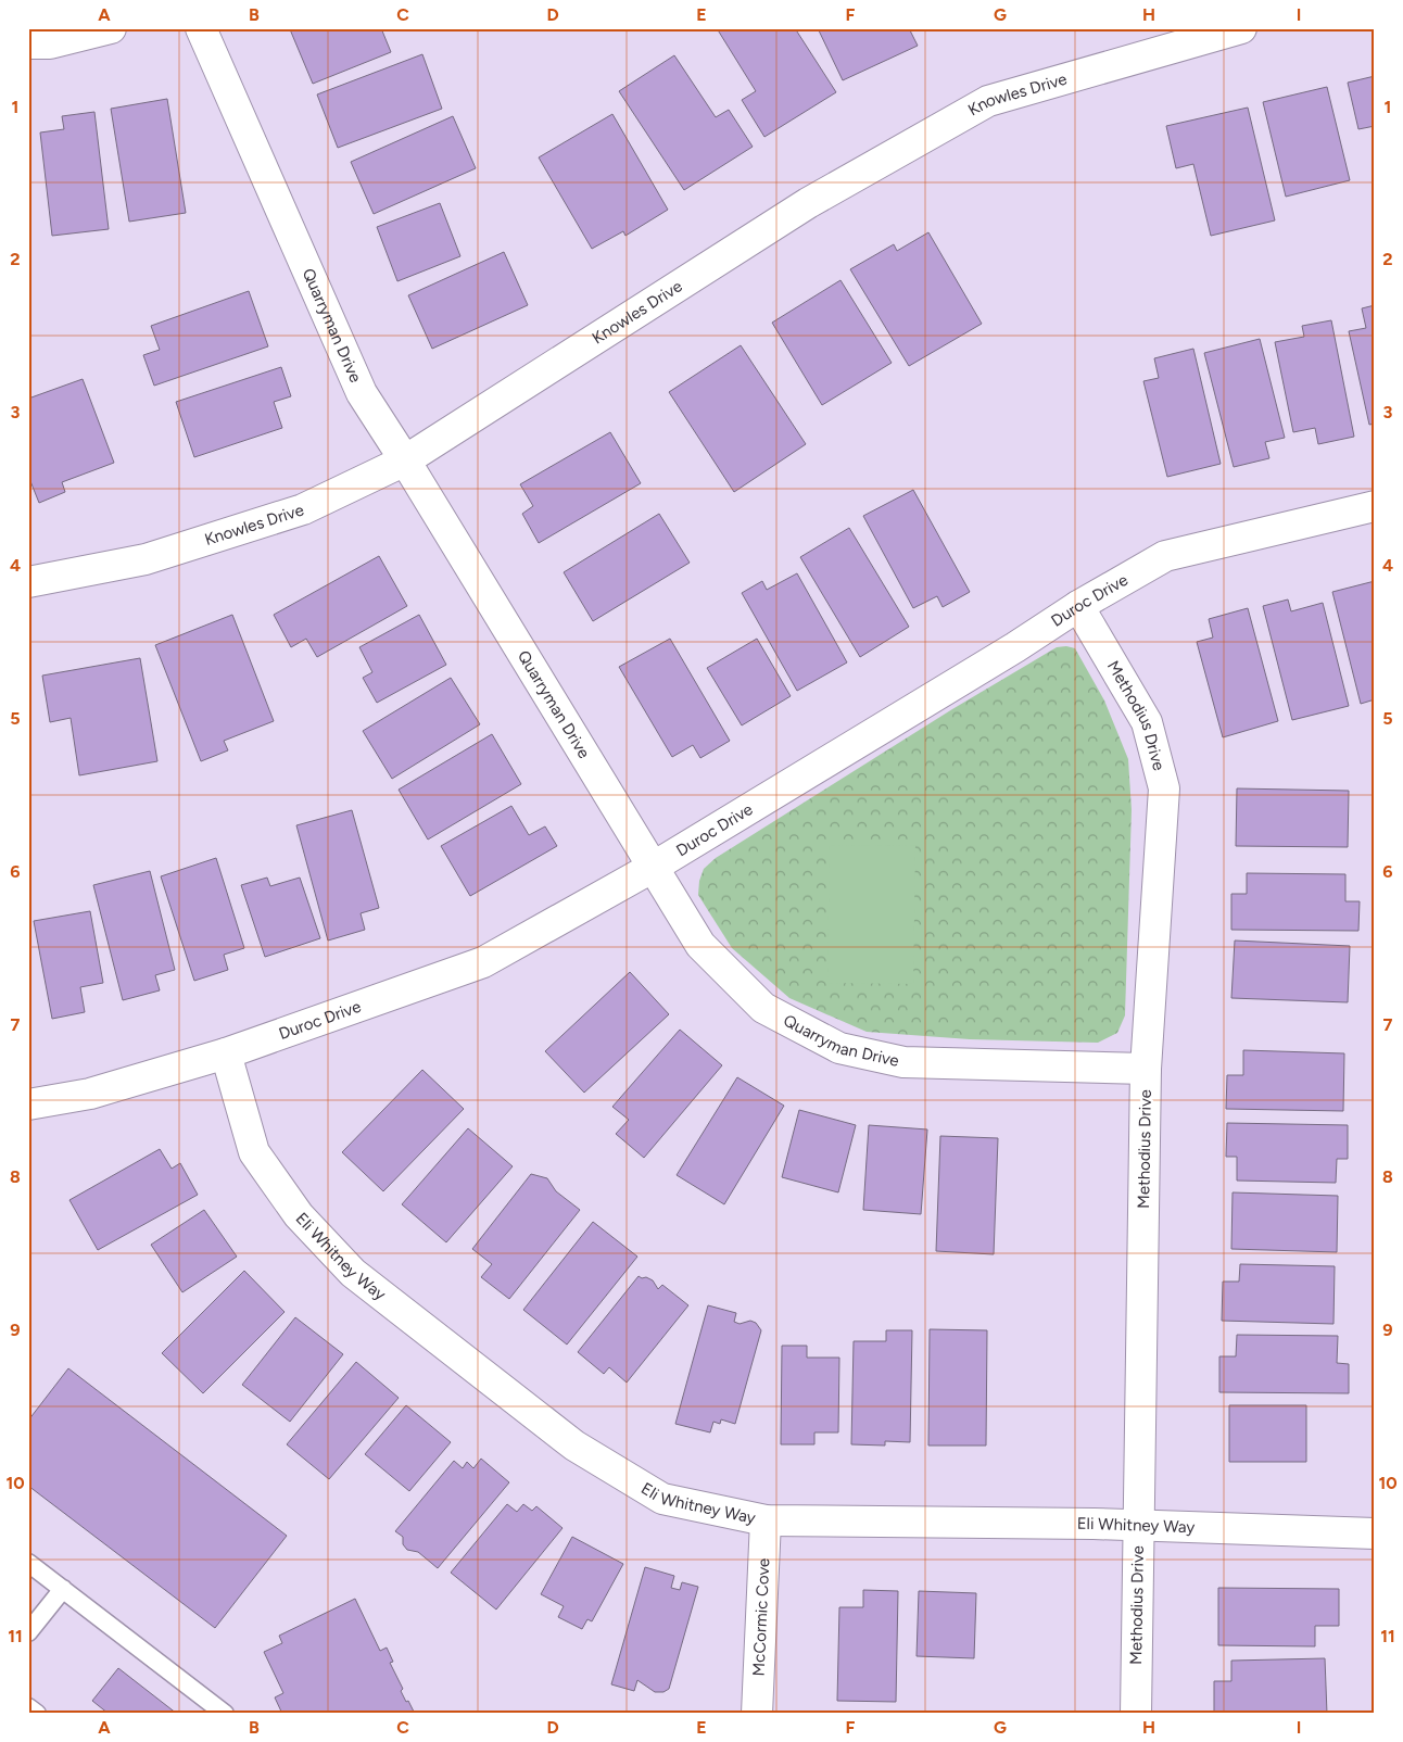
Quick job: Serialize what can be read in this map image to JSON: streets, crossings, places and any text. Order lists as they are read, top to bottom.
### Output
{
  "streets": {
    "street": [
      "Knowles Drive",
      "Quarryman Drive",
      "Duroc Drive",
      "Methodius Drive",
      "Eli Whitney Way",
      "McCormic Cove"
    ]
  },
  "crossings": [
    ["Knowles Drive", "Quarryman Drive"],
    ["Quarryman Drive", "Duroc Drive"],
    ["Quarryman Drive", "Methodius Drive"],
    ["Duroc Drive", "Methodius Drive"],
    ["Duroc Drive", "Eli Whitney Way"],
    ["Methodius Drive", "Eli Whitney Way"],
    ["Eli Whitney Way", "McCormic Cove"]
  ],
  "grid": {
    "columns": [
      "A",
      "B",
      "C",
      "D",
      "E",
      "F",
      "G",
      "H",
      "I"
    ],
    "rows": [
      "1",
      "2",
      "3",
      "4",
      "5",
      "6",
      "7",
      "8",
      "9",
      "10",
      "11"
    ]
  }
}
